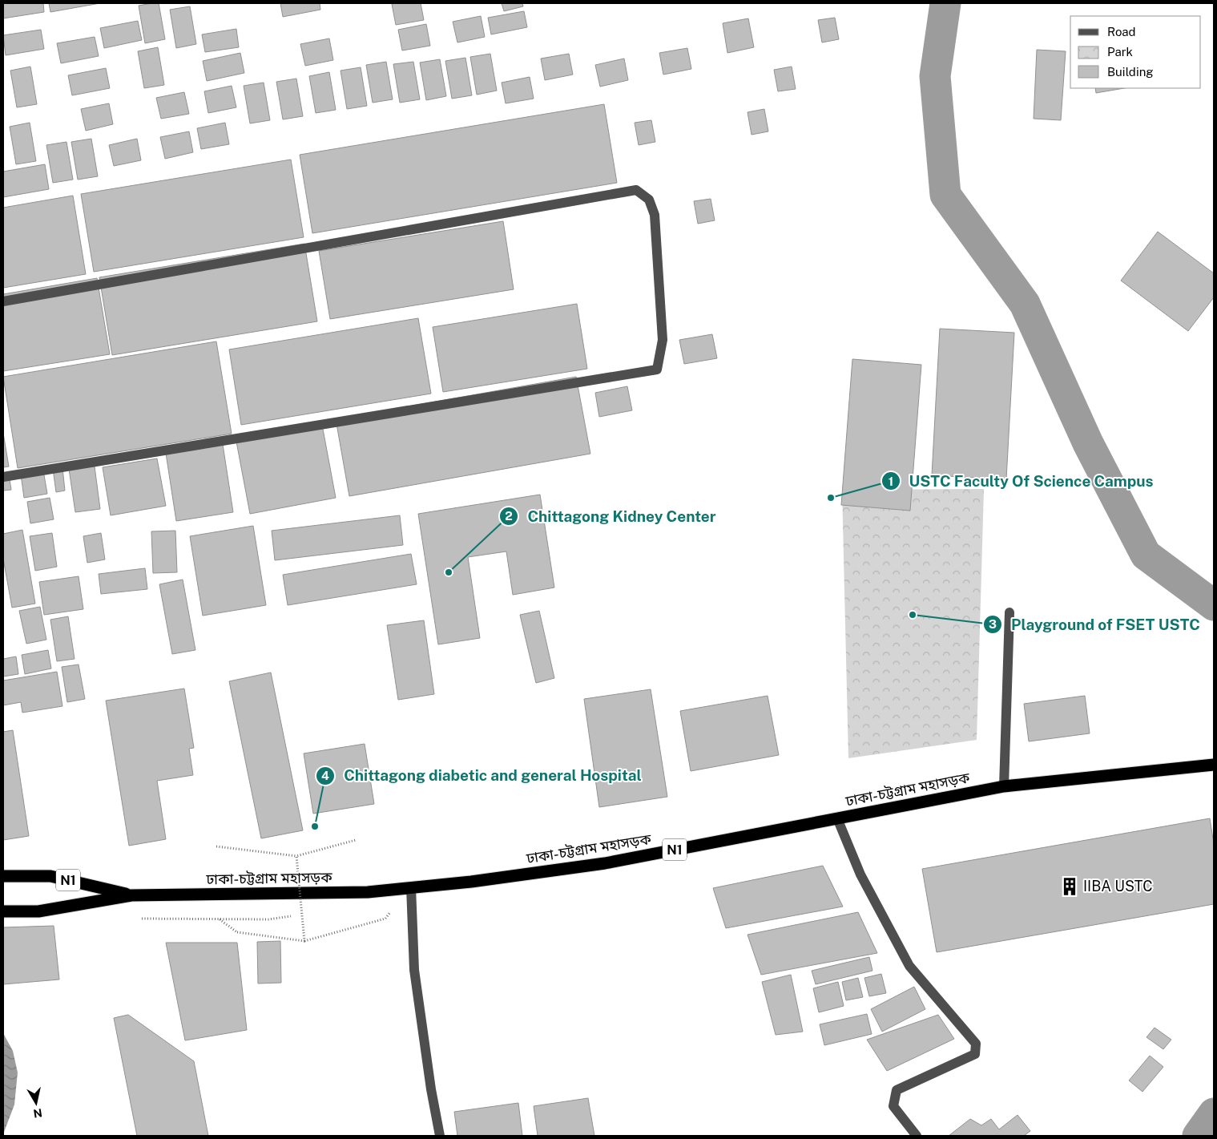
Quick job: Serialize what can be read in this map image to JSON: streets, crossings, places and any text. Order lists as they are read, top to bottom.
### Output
{
  "streets": {
    "highway": ["ঢাকা-চট্টগ্রাম মহাসড়ক", "N1"]
  },
  "places": {
    "other": [
      "USTC Faculty Of Science Campus",
      "Chittagong Kidney Center",
      "Playground of FSET USTC",
      "Chittagong diabetic and general Hospital"
    ],
    "building": ["IIBA USTC"]
  },
  "legend": ["Road", "Park", "Building"],
  "north": "bottom"
}
